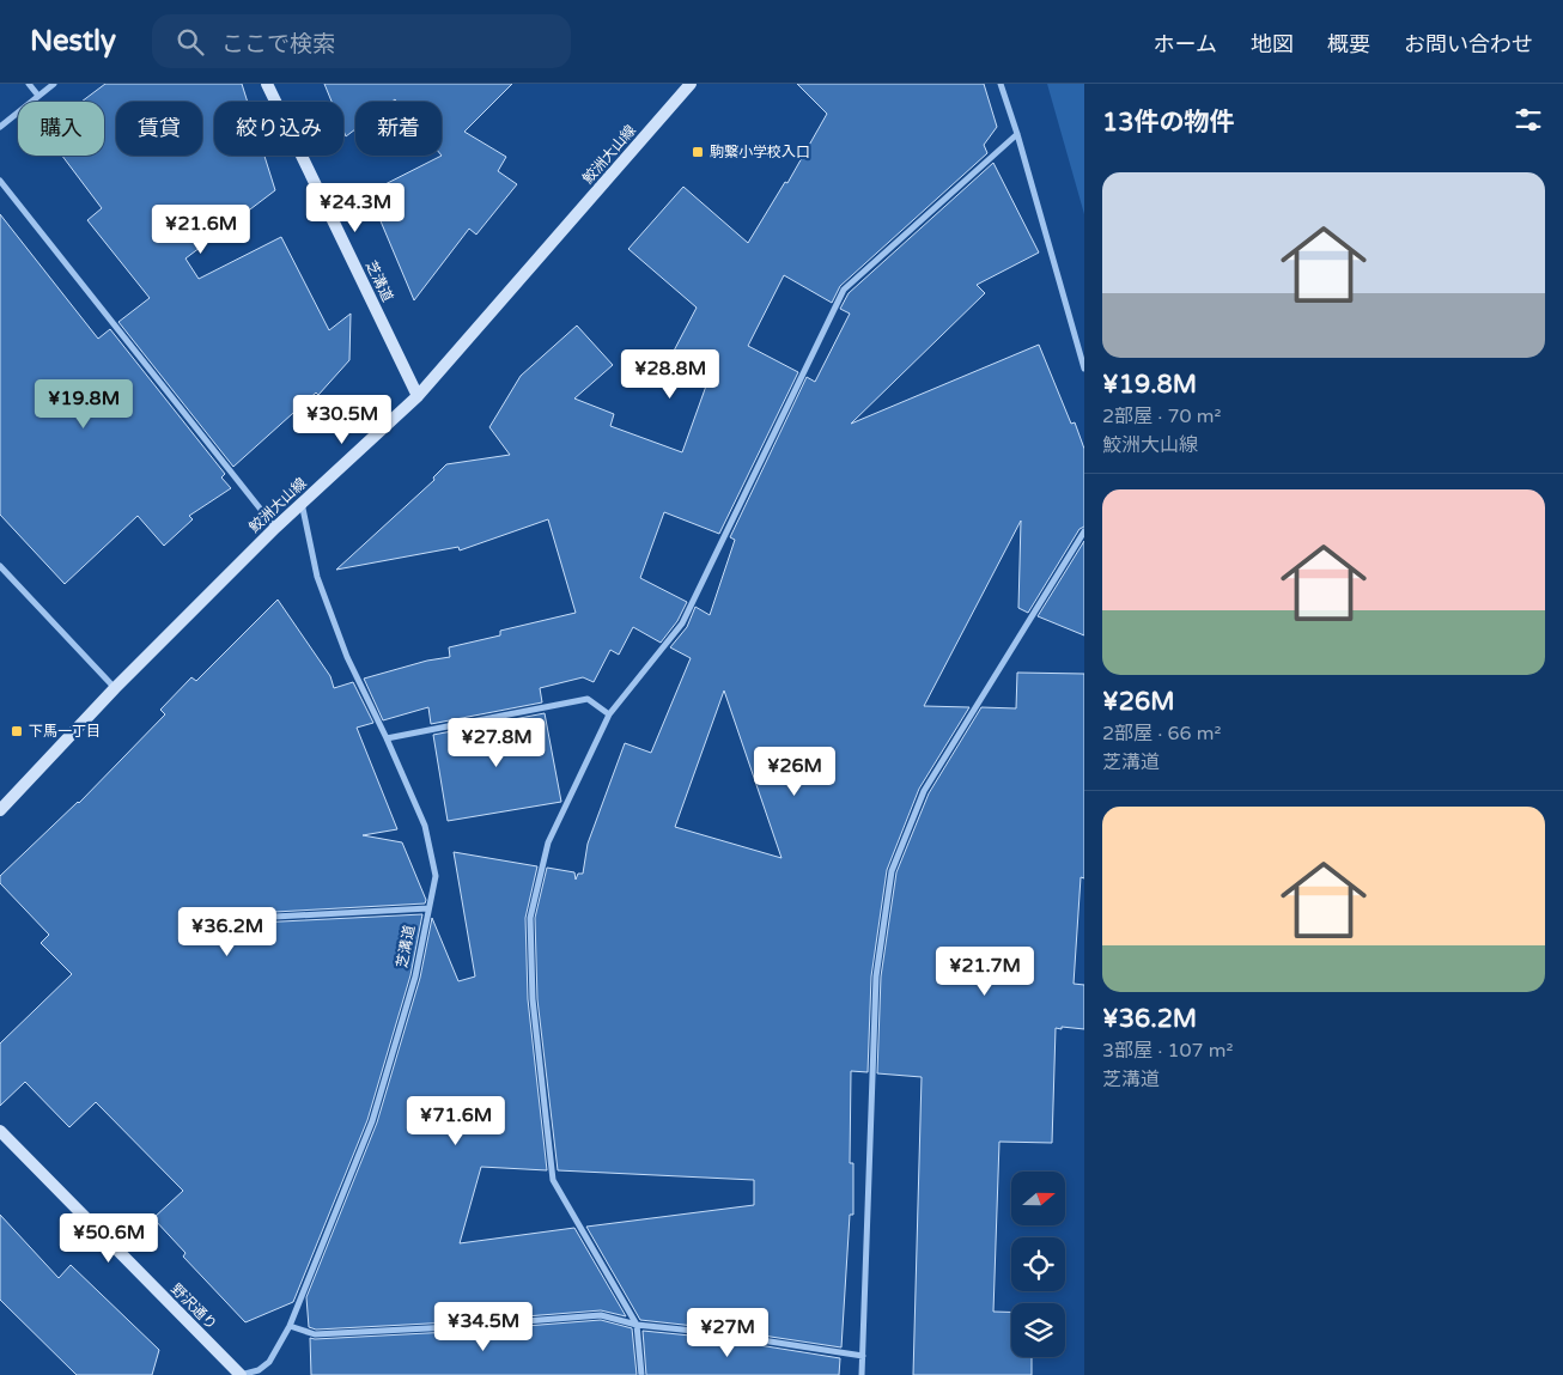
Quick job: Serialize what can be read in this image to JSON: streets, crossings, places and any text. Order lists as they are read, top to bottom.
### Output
{
  "streets": {
    "main road": ["鮫洲大山線", "芝溝道", "野沢通り"]
  },
  "crossings": [
    ["鮫洲大山線", "芝溝道"],
    ["芝溝道", "野沢通り"]
  ],
  "places": {
    "transit": ["駒繋小学校入口", "下馬一丁目"]
  },
  "north": "right",
  "page": {
    "header": "Nestly",
    "search": "ここで検索",
    "nav": [
      "ホーム",
      "地図",
      "概要",
      "お問い合わせ"
    ],
    "heading": "13件の物件",
    "chip": [
      "購入",
      "賃貸",
      "絞り込み",
      "新着"
    ],
    "list": [
      {
        "name": "¥19.8M",
        "note": "2部屋 · 70 m² · 鮫洲大山線"
      },
      {
        "name": "¥26M",
        "note": "2部屋 · 66 m² · 芝溝道"
      },
      {
        "name": "¥36.2M",
        "note": "3部屋 · 107 m² · 芝溝道"
      }
    ],
    "price": [
      "¥24.3M",
      "¥21.6M",
      "¥28.8M",
      "¥19.8M",
      "¥30.5M",
      "¥27.8M",
      "¥26M",
      "¥36.2M",
      "¥21.7M",
      "¥71.6M",
      "¥50.6M",
      "¥34.5M",
      "¥27M"
    ]
  }
}
